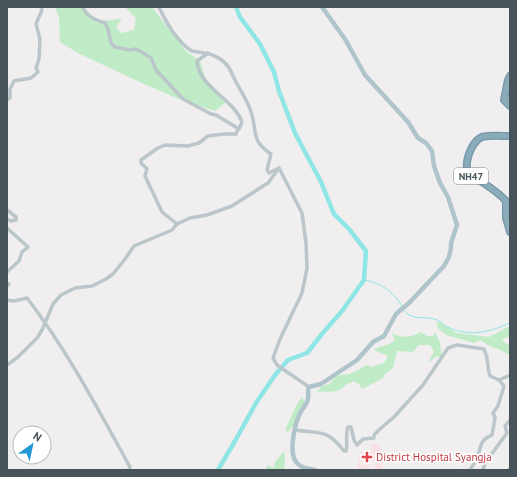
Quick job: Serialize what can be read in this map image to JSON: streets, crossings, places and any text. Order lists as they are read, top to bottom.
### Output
{
  "streets": {
    "highway": ["NH47"]
  },
  "places": {
    "health": ["District Hospital Syangja"]
  },
  "north": "top right"
}
